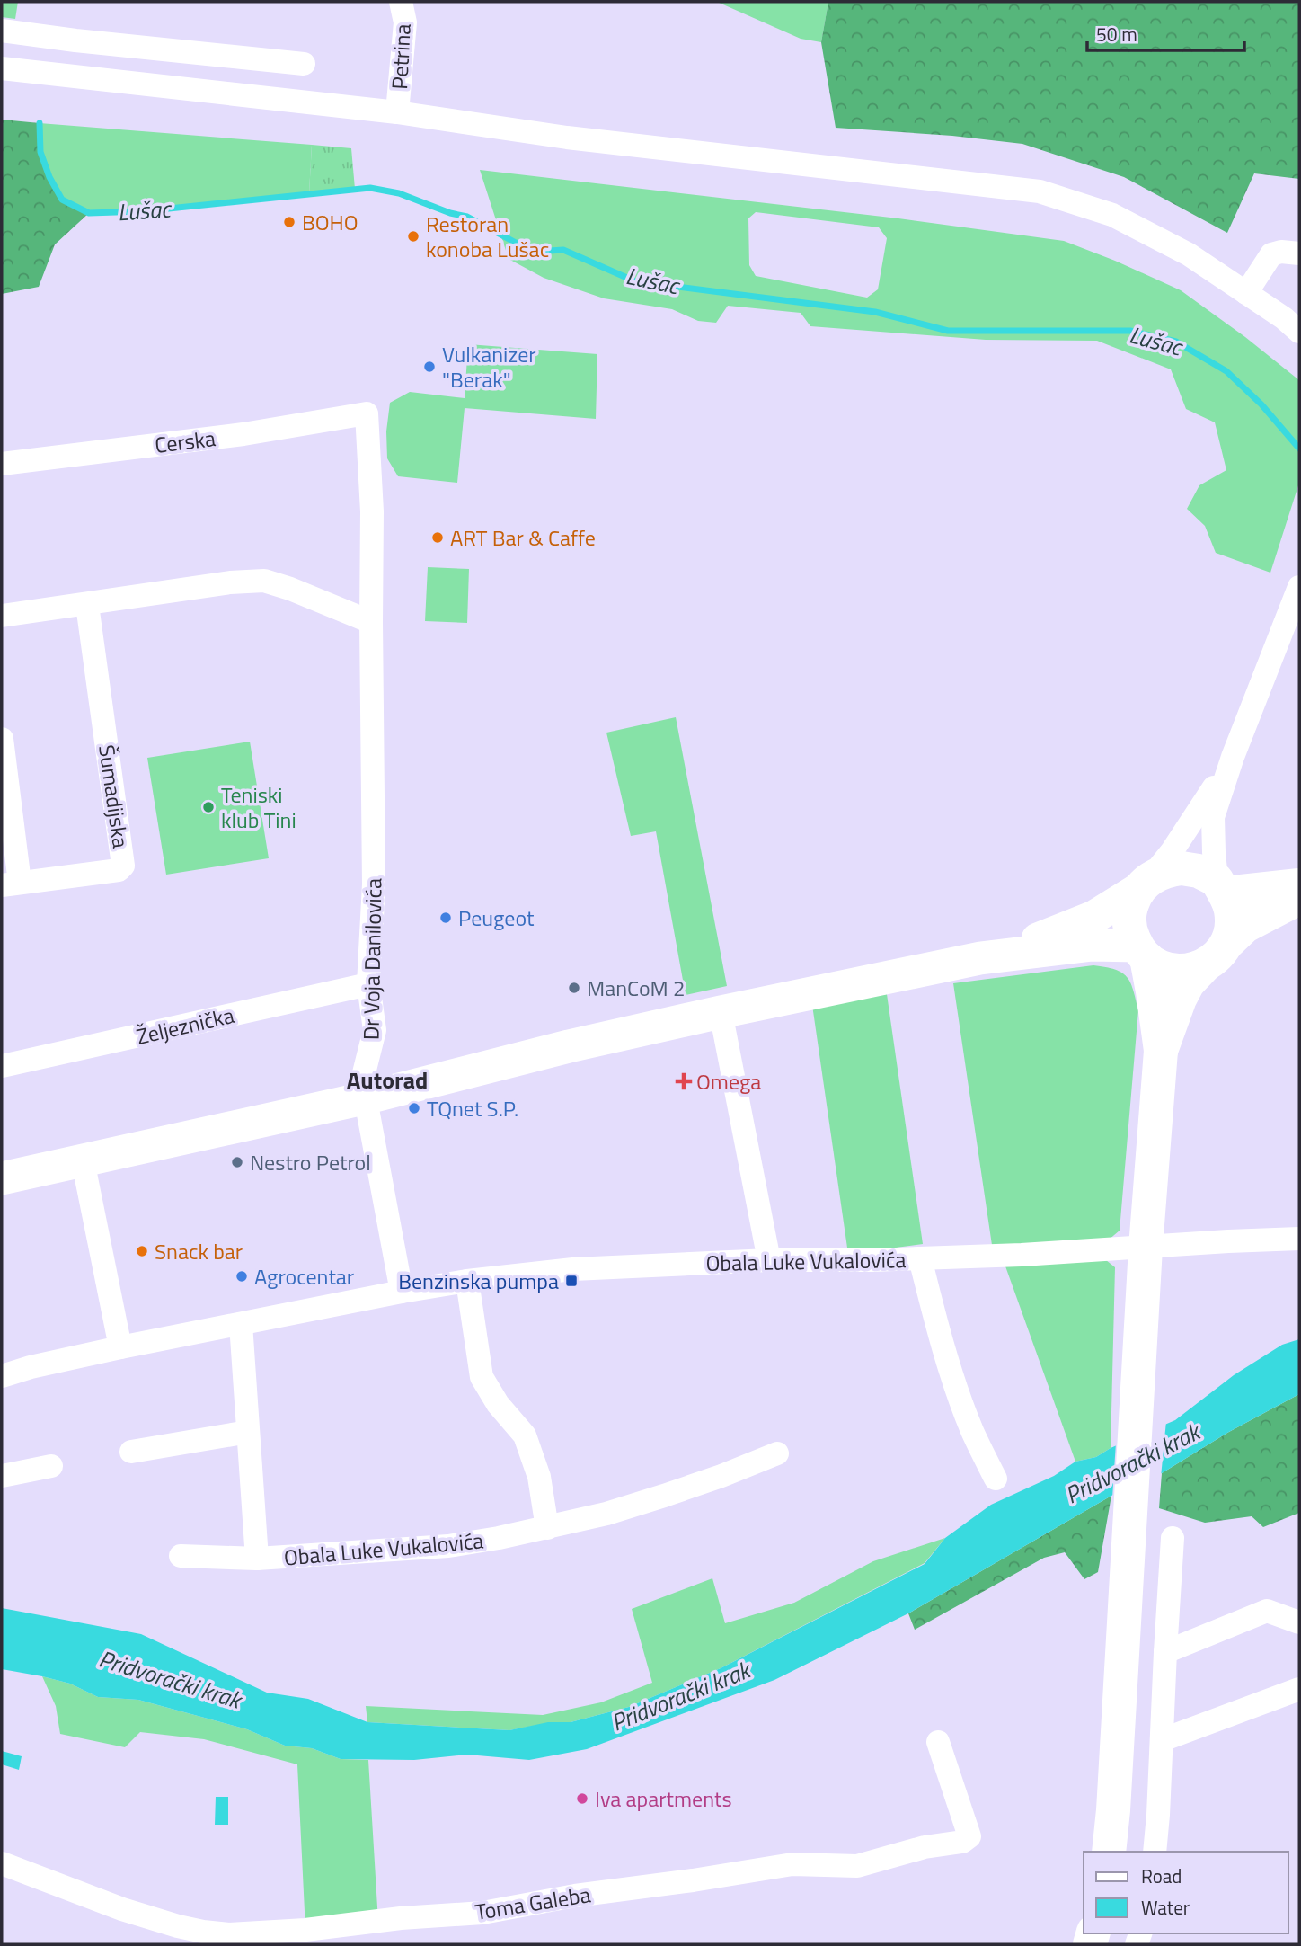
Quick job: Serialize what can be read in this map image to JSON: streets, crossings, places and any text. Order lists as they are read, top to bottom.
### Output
{
  "streets": {
    "street": [
      "Petrina",
      "Cerska",
      "Šumadijska",
      "Dr Voja Danilovića",
      "Željeznička",
      "Obala Luke Vukalovića",
      "Toma Galeba"
    ]
  },
  "crossings": [
    ["Cerska", "Dr Voja Danilovića"],
    ["Dr Voja Danilovića", "Željeznička"],
    ["Dr Voja Danilovića", "Obala Luke Vukalovića"]
  ],
  "districts": ["Autorad"],
  "water": ["Lušac", "Pridvorački krak"],
  "places": {
    "other": [
      "BOHO",
      "Restoran konoba Lušac",
      "Vulkanizer \"Berak\"",
      "ART Bar & Caffe",
      "Teniski klub Tini",
      "Peugeot",
      "ManCoM 2",
      "TQnet S.P.",
      "Nestro Petrol",
      "Snack bar",
      "Agrocentar",
      "Iva apartments"
    ],
    "health": ["Omega"],
    "transit": ["Benzinska pumpa"]
  },
  "legend": ["Road", "Water"],
  "scale_bar": "50 m"
}
